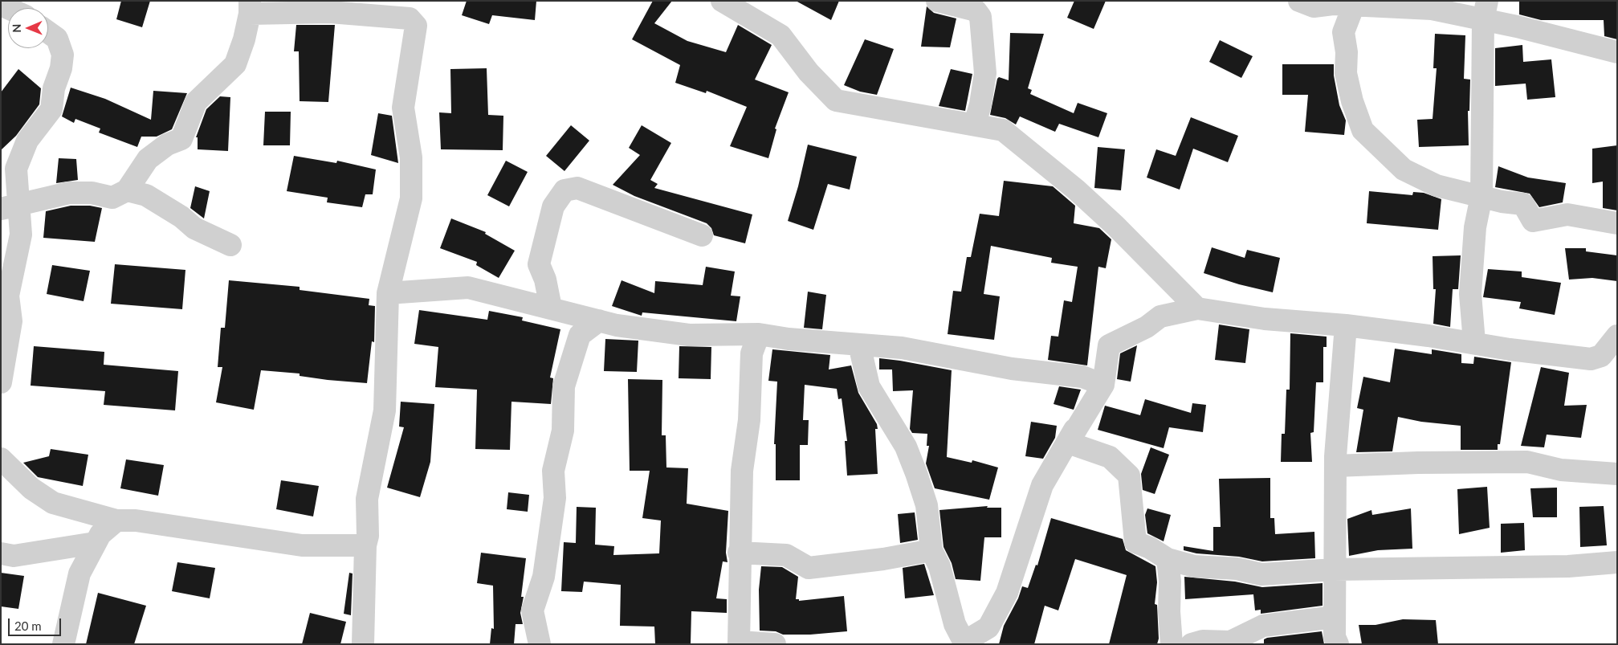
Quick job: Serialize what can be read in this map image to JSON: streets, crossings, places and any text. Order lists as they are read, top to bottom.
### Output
{
  "scale_bar": "20 m",
  "north": "left"
}
